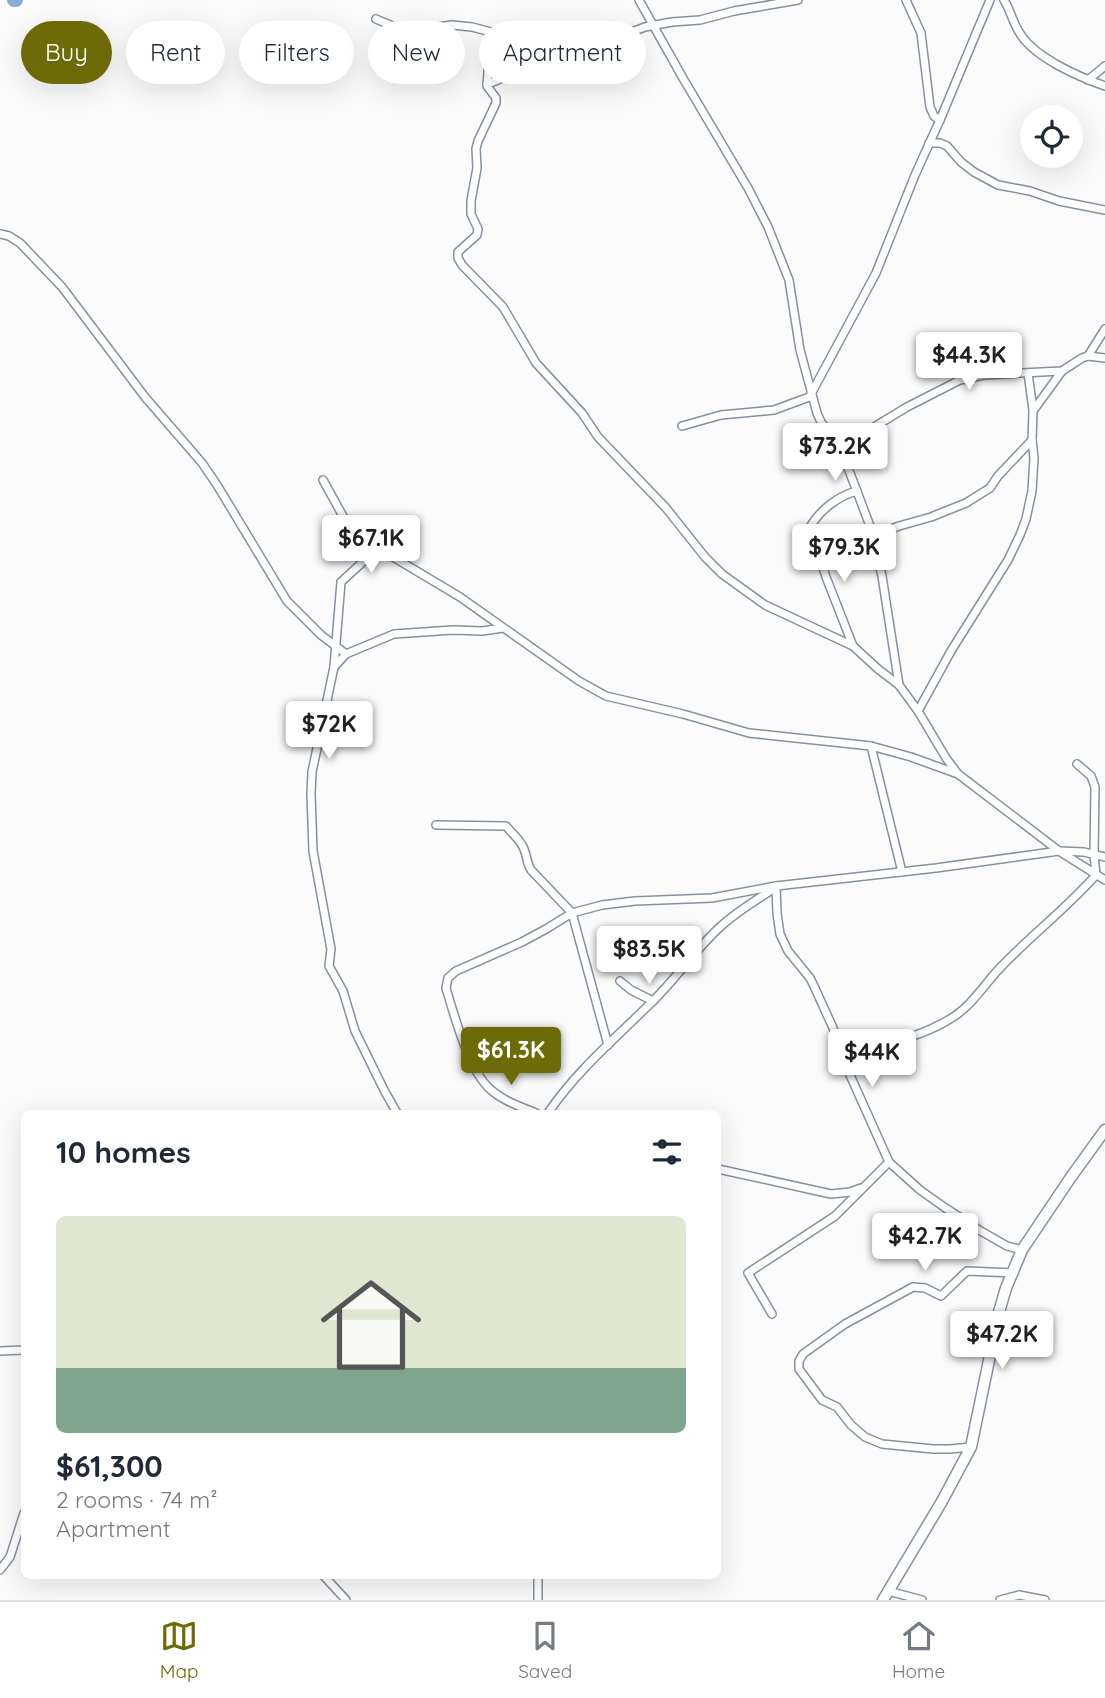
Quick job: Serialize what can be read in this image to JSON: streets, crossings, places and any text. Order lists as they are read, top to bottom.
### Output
{
  "page": {
    "chip": [
      "Buy",
      "Rent",
      "Filters",
      "New",
      "Apartment"
    ],
    "price": [
      "$44.3K",
      "$73.2K",
      "$67.1K",
      "$79.3K",
      "$72K",
      "$83.5K",
      "$61.3K",
      "$44K",
      "$42.7K",
      "$47.2K"
    ],
    "heading": "10 homes",
    "list": [
      {
        "name": "$61,300",
        "note": "2 rooms · 74 m² · Apartment"
      }
    ],
    "tabs": ["Map", "Saved", "Home"]
  }
}
